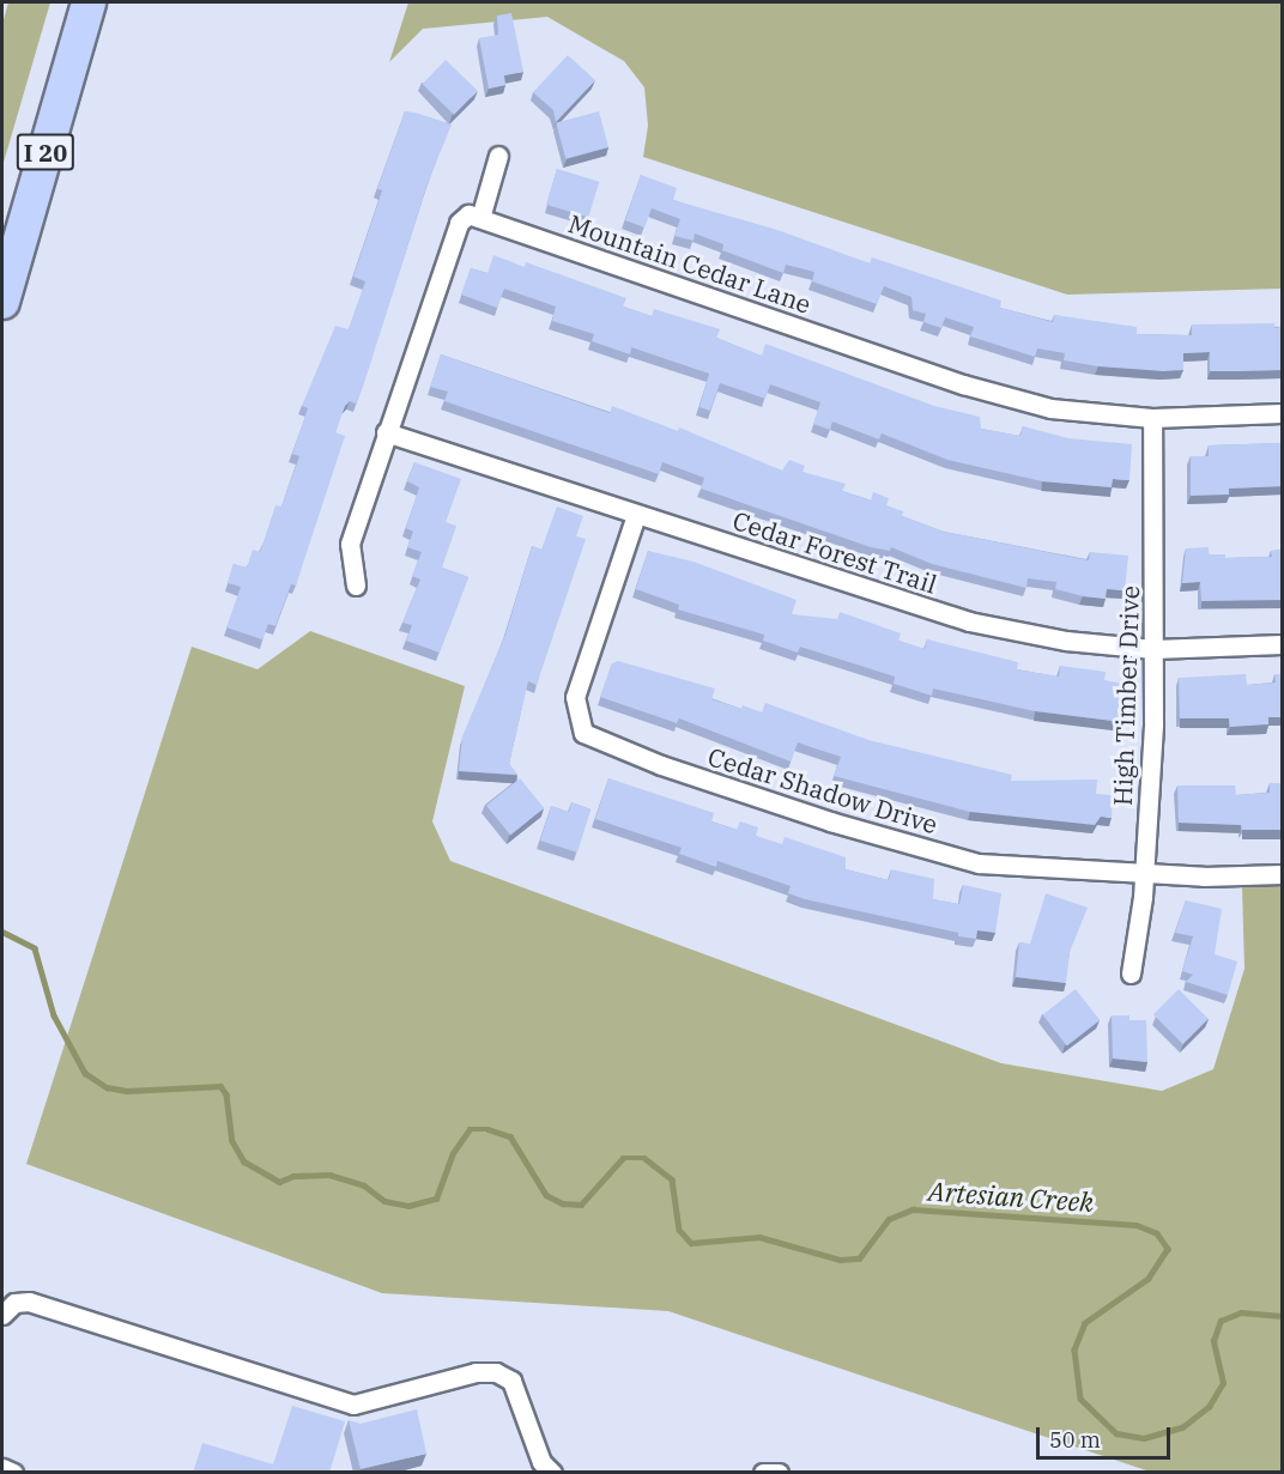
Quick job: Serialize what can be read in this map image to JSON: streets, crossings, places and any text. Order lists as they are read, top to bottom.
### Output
{
  "streets": {
    "highway": ["I 20"],
    "street": [
      "Mountain Cedar Lane",
      "Cedar Forest Trail",
      "High Timber Drive",
      "Cedar Shadow Drive"
    ]
  },
  "crossings": [
    ["Mountain Cedar Lane", "High Timber Drive"],
    ["Cedar Forest Trail", "High Timber Drive"],
    ["Cedar Forest Trail", "Cedar Shadow Drive"],
    ["High Timber Drive", "Cedar Shadow Drive"]
  ],
  "water": ["Artesian Creek"],
  "scale_bar": "50 m"
}
